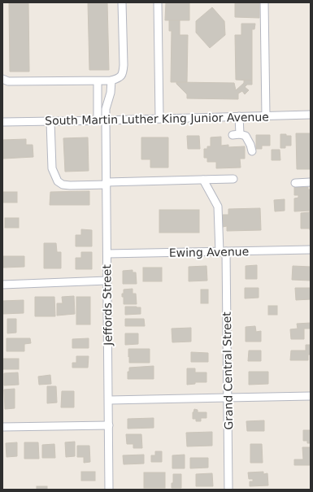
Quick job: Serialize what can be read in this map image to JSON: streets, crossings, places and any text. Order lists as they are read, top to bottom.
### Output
{
  "streets": {
    "street": [
      "South Martin Luther King Junior Avenue",
      "Ewing Avenue",
      "Jeffords Street",
      "Grand Central Street"
    ]
  },
  "crossings": [
    ["South Martin Luther King Junior Avenue", "Jeffords Street"],
    ["Ewing Avenue", "Jeffords Street"],
    ["Ewing Avenue", "Grand Central Street"]
  ]
}
